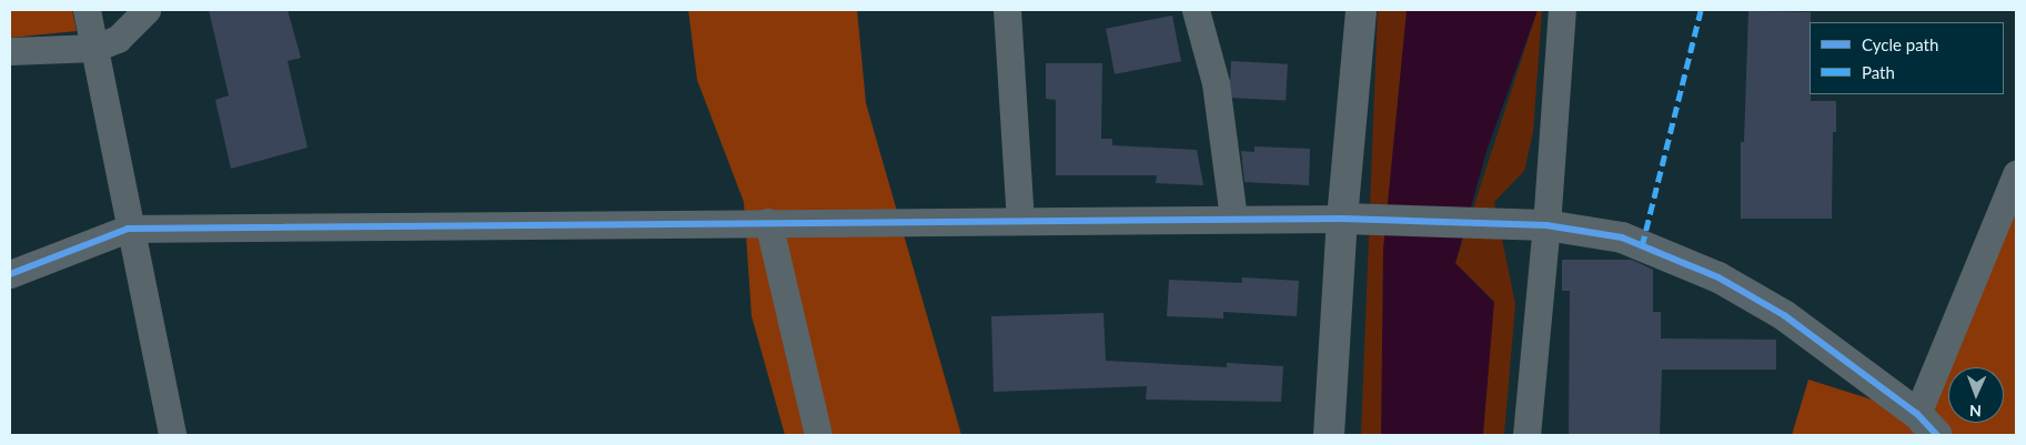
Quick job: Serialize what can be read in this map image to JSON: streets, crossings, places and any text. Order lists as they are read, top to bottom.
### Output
{
  "legend": ["Cycle path", "Path"],
  "north": "bottom"
}
